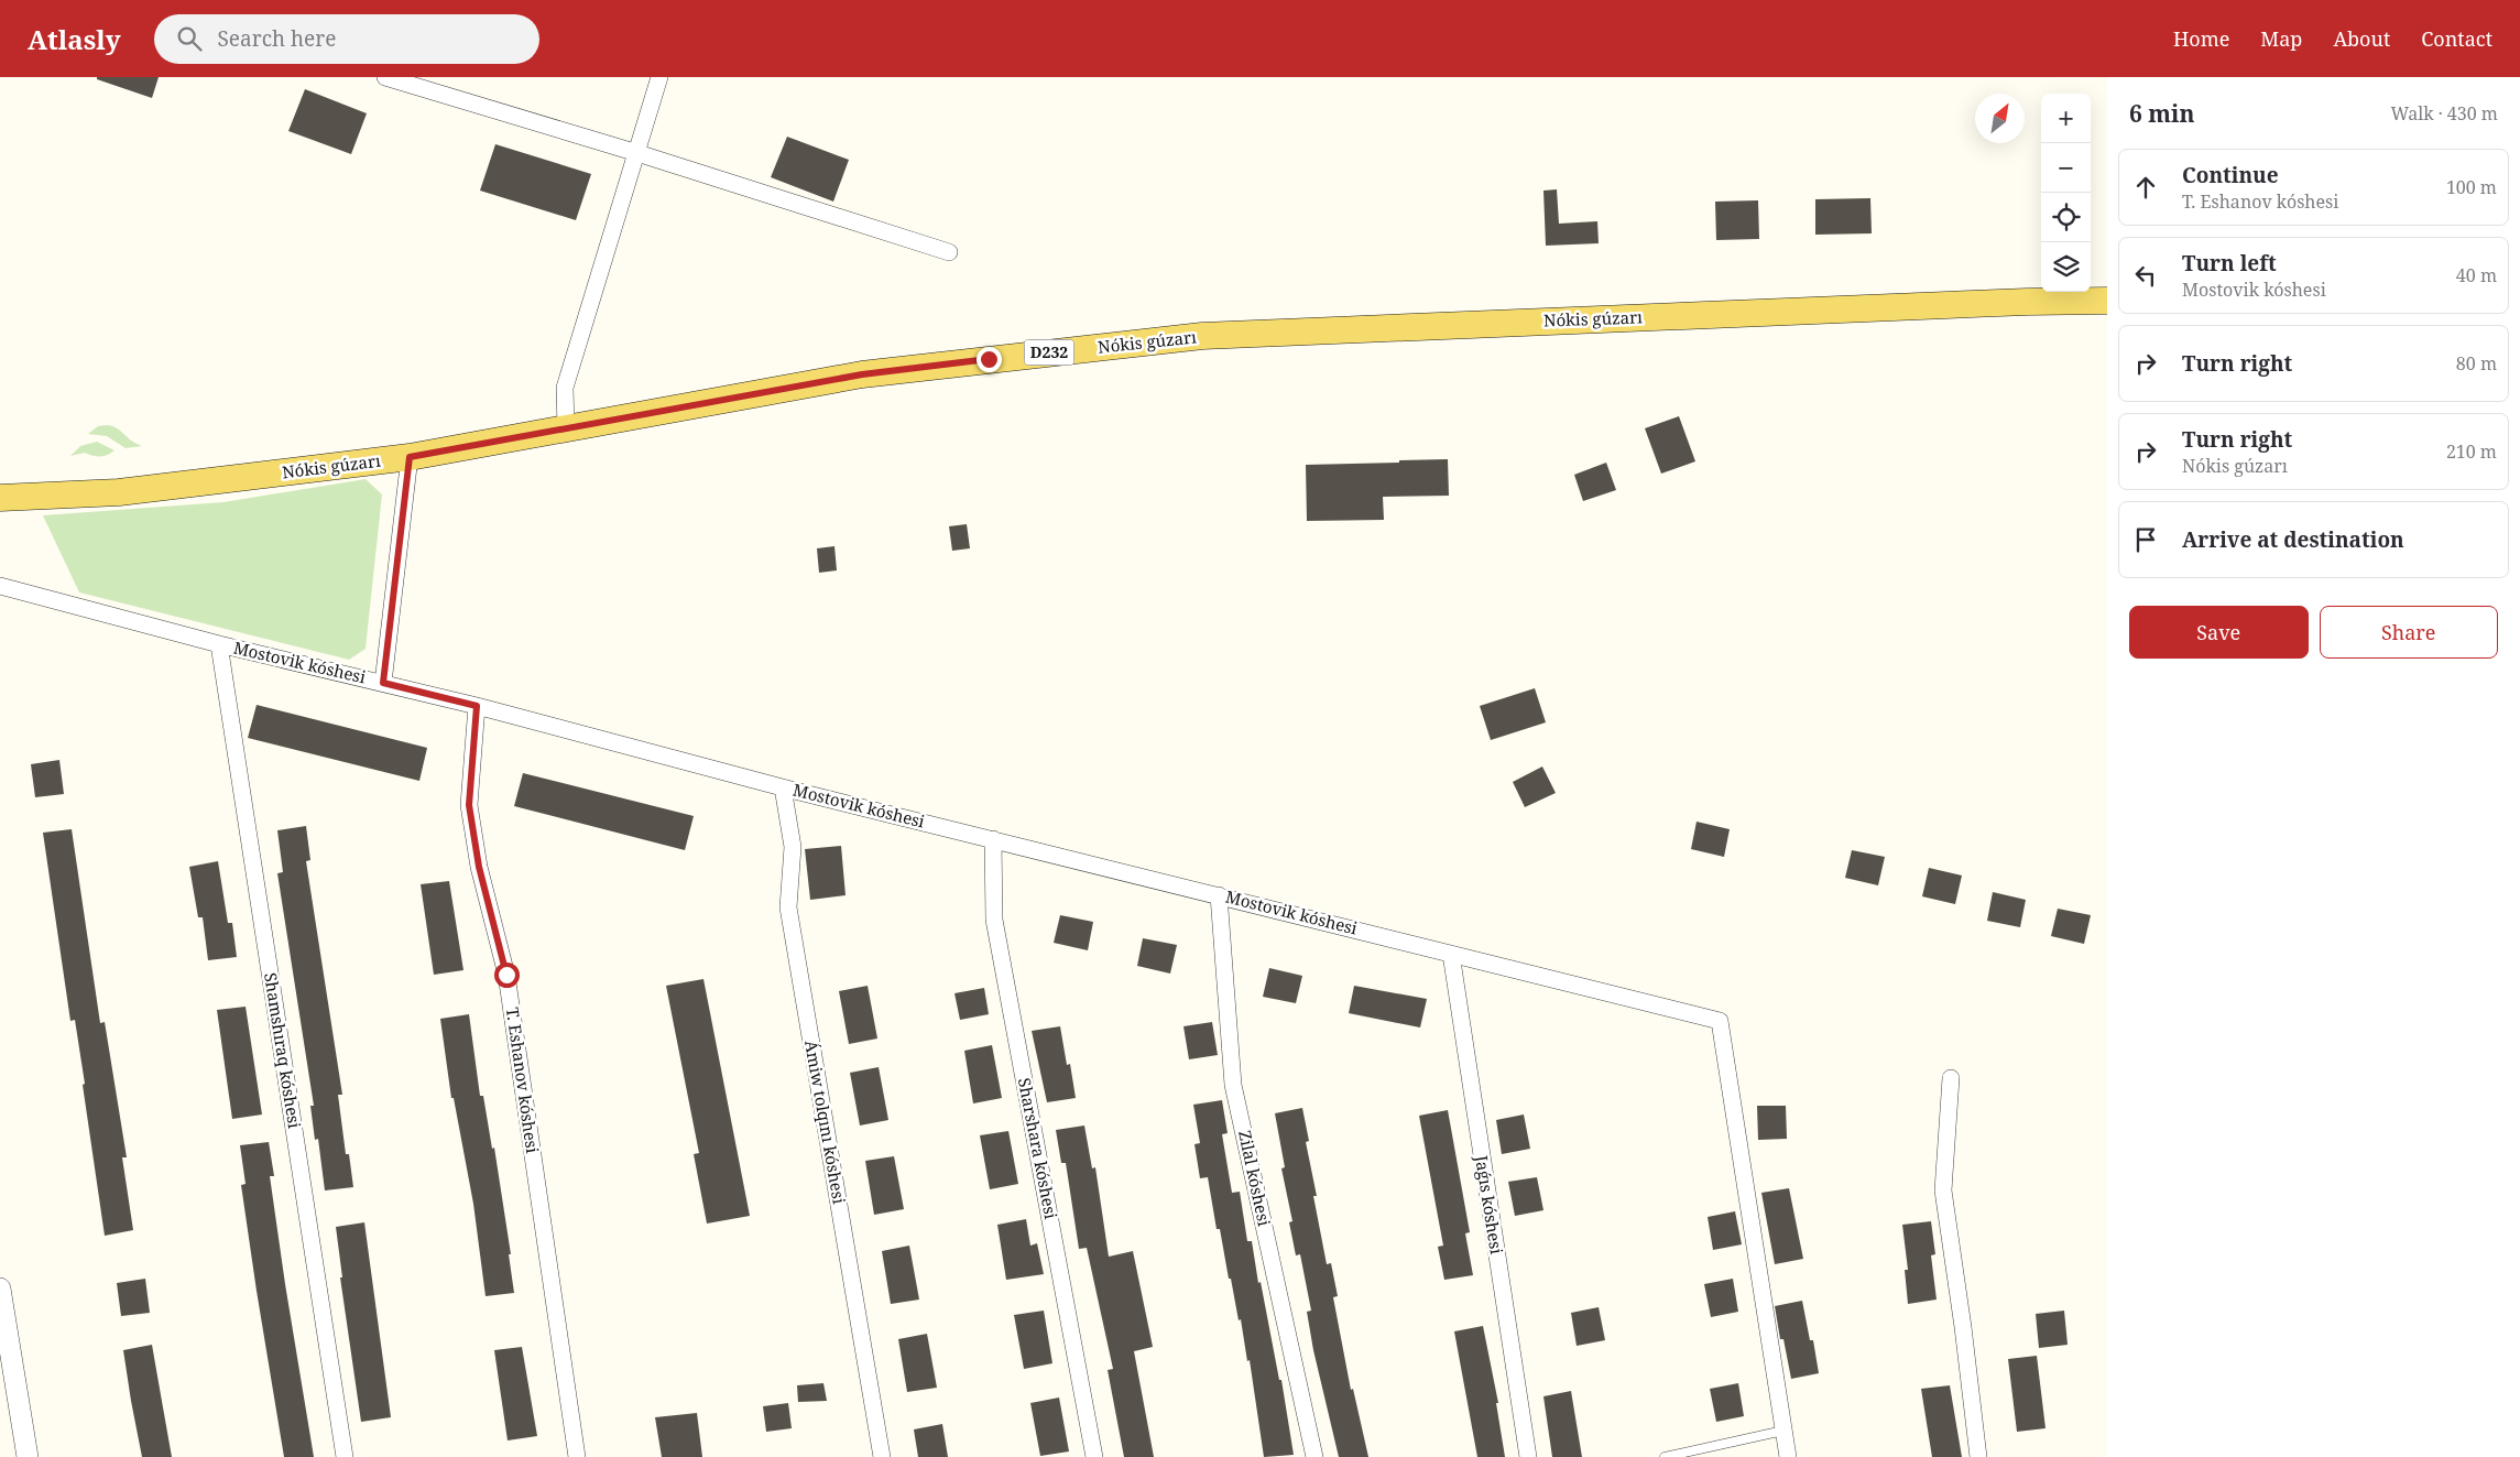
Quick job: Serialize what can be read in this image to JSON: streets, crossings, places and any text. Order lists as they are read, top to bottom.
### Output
{
  "streets": {
    "main road": ["Nókis gúzarı", "D232"],
    "street": [
      "Mostovik kóshesi",
      "Shamshıraq kóshesi",
      "T. Eshanov kóshesi",
      "Ámiw tolqını kóshesi",
      "Sharshara kóshesi",
      "Zilal kóshesi",
      "Jaǵıs kóshesi"
    ]
  },
  "crossings": [
    ["Mostovik kóshesi", "Shamshıraq kóshesi"],
    ["Mostovik kóshesi", "T. Eshanov kóshesi"],
    ["Mostovik kóshesi", "Ámiw tolqını kóshesi"],
    ["Mostovik kóshesi", "Sharshara kóshesi"],
    ["Mostovik kóshesi", "Zilal kóshesi"],
    ["Mostovik kóshesi", "Jaǵıs kóshesi"]
  ],
  "north": "top right",
  "page": {
    "header": "Atlasly",
    "search": "Search here",
    "nav": [
      "Home",
      "Map",
      "About",
      "Contact"
    ],
    "heading": ["6 min", "Walk · 430 m"],
    "map_buttons": ["+", "−"],
    "list": [
      ["Continue", "T. Eshanov kóshesi", "100 m"],
      ["Turn left", "Mostovik kóshesi", "40 m"],
      ["Turn right", "80 m"],
      ["Turn right", "Nókis gúzarı", "210 m"],
      "Arrive at destination"
    ],
    "buttons": ["Save", "Share"]
  }
}
